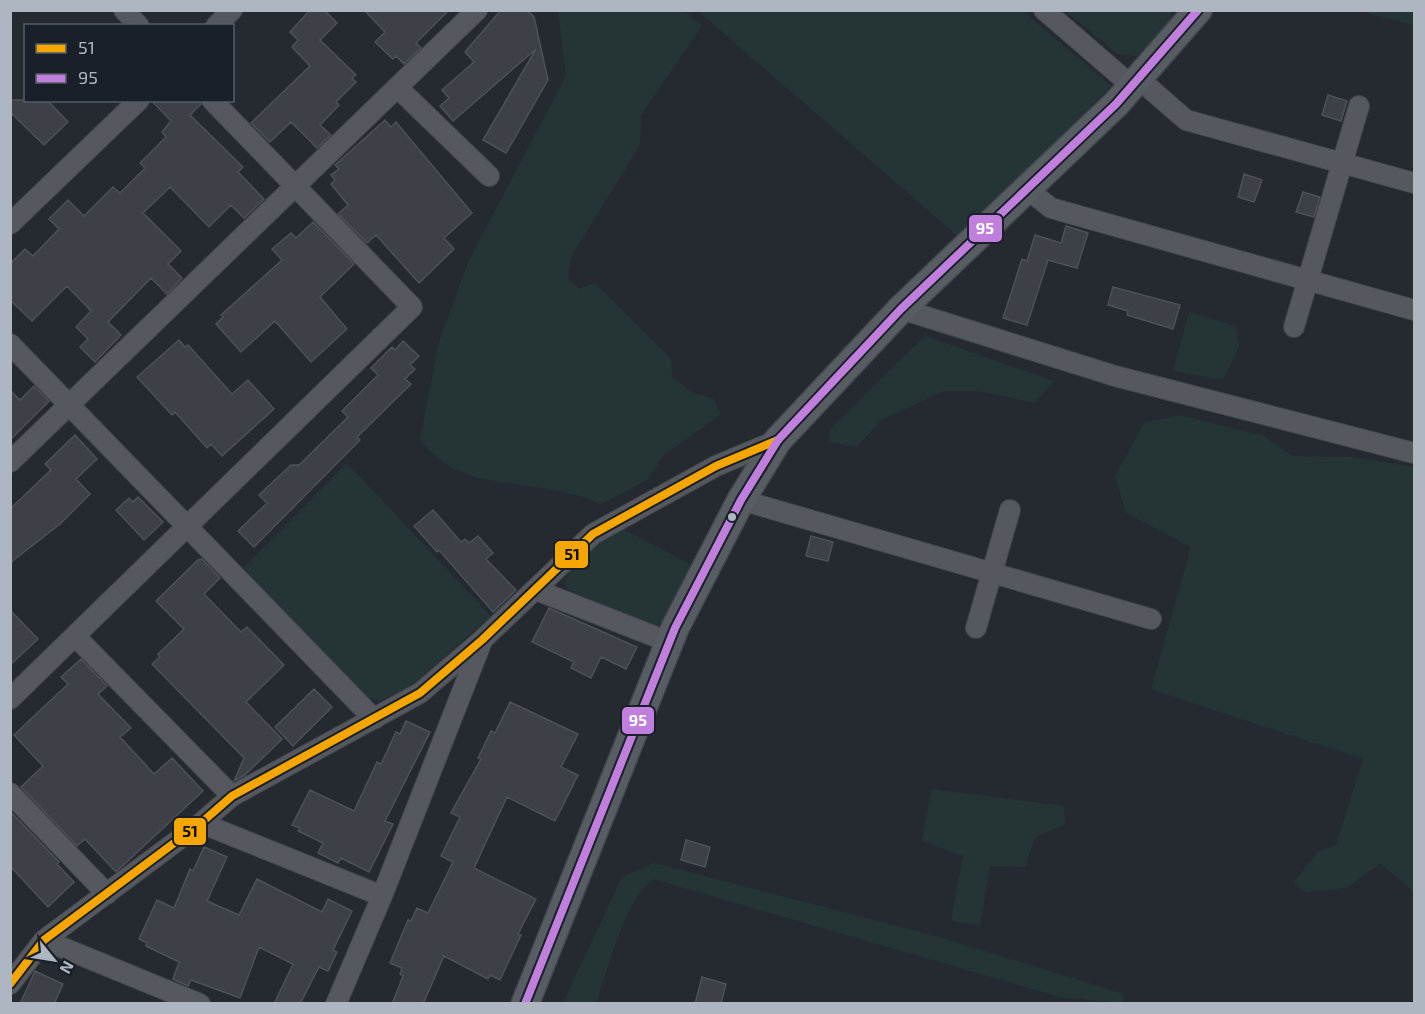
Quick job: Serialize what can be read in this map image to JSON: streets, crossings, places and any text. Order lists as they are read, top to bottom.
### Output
{
  "lines": ["transit line 95", "transit line 51"],
  "legend": ["51", "95"],
  "north": "bottom right"
}
